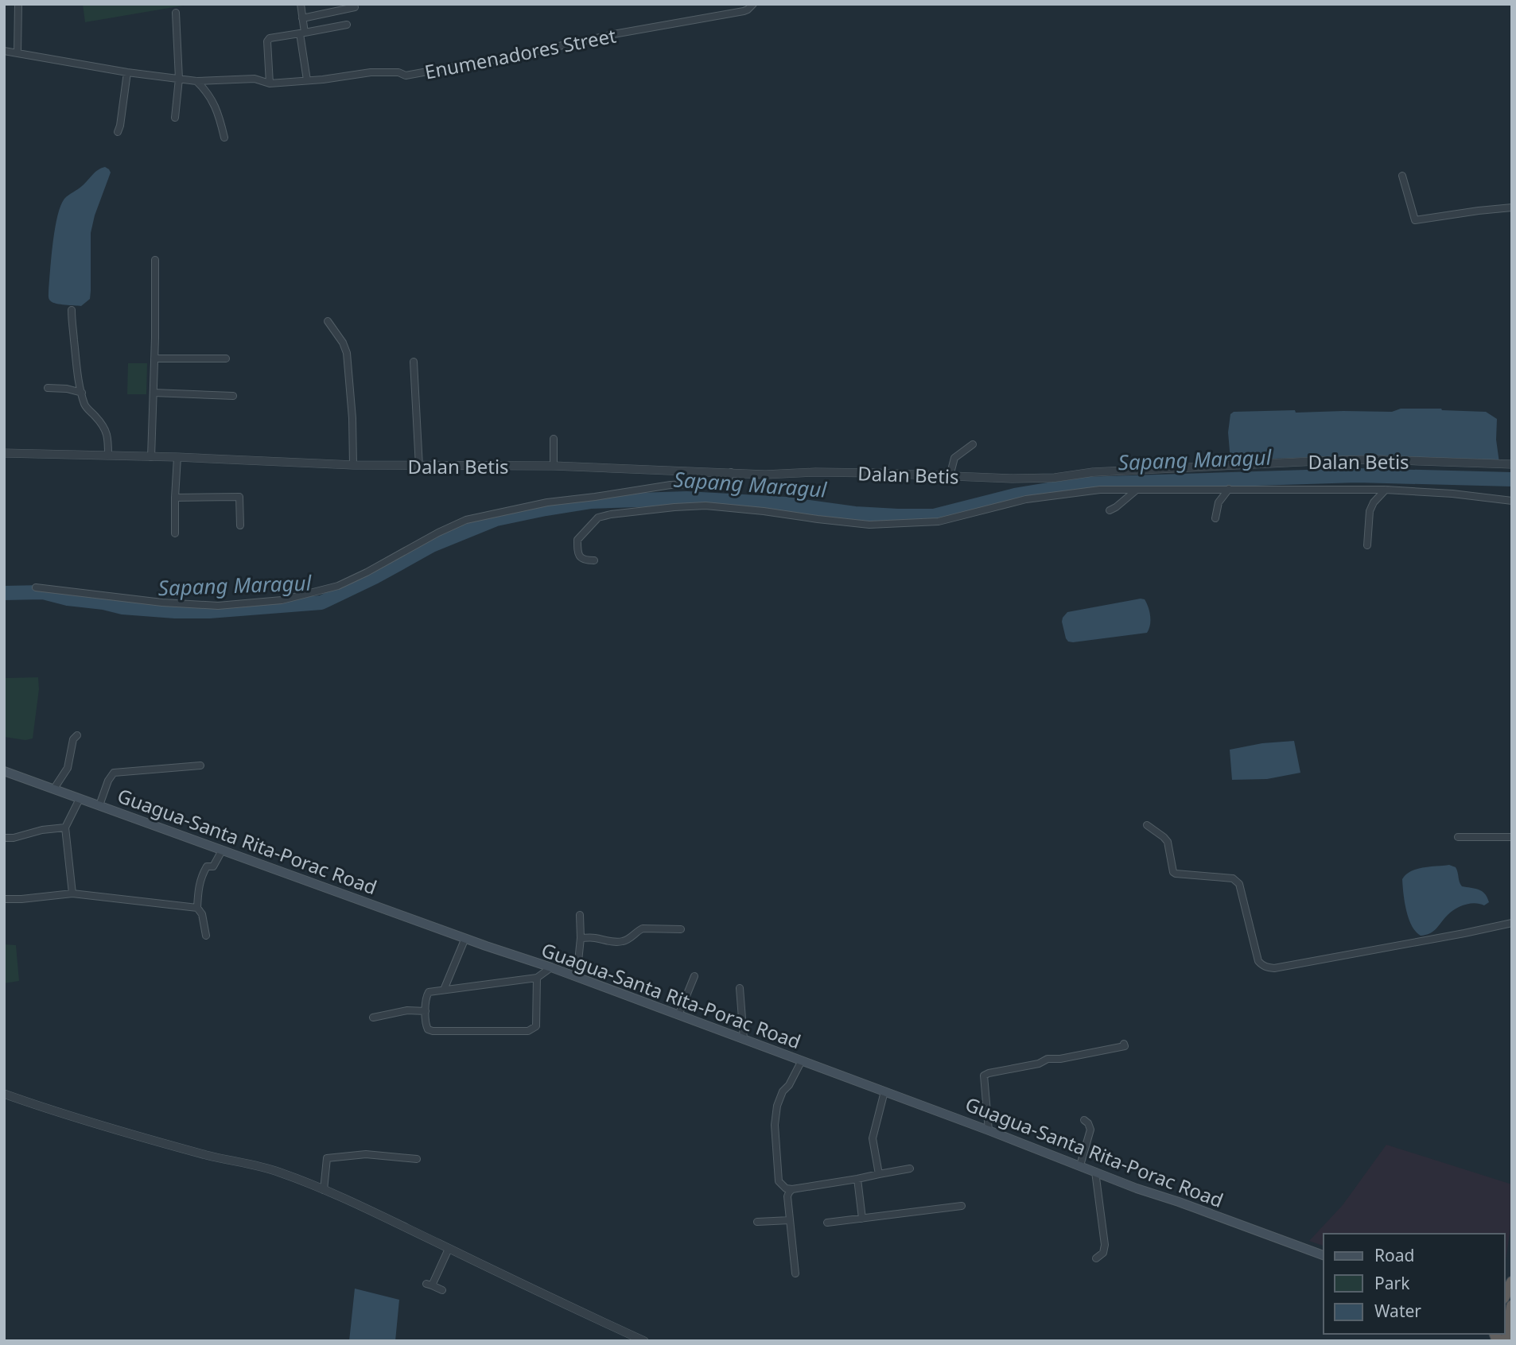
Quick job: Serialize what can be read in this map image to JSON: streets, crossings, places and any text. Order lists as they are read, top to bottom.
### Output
{
  "streets": {
    "main road": ["Guagua-Santa Rita-Porac Road"],
    "street": ["Enumenadores Street", "Dalan Betis"]
  },
  "water": ["Sapang Maragul"],
  "legend": ["Road", "Park", "Water"]
}
